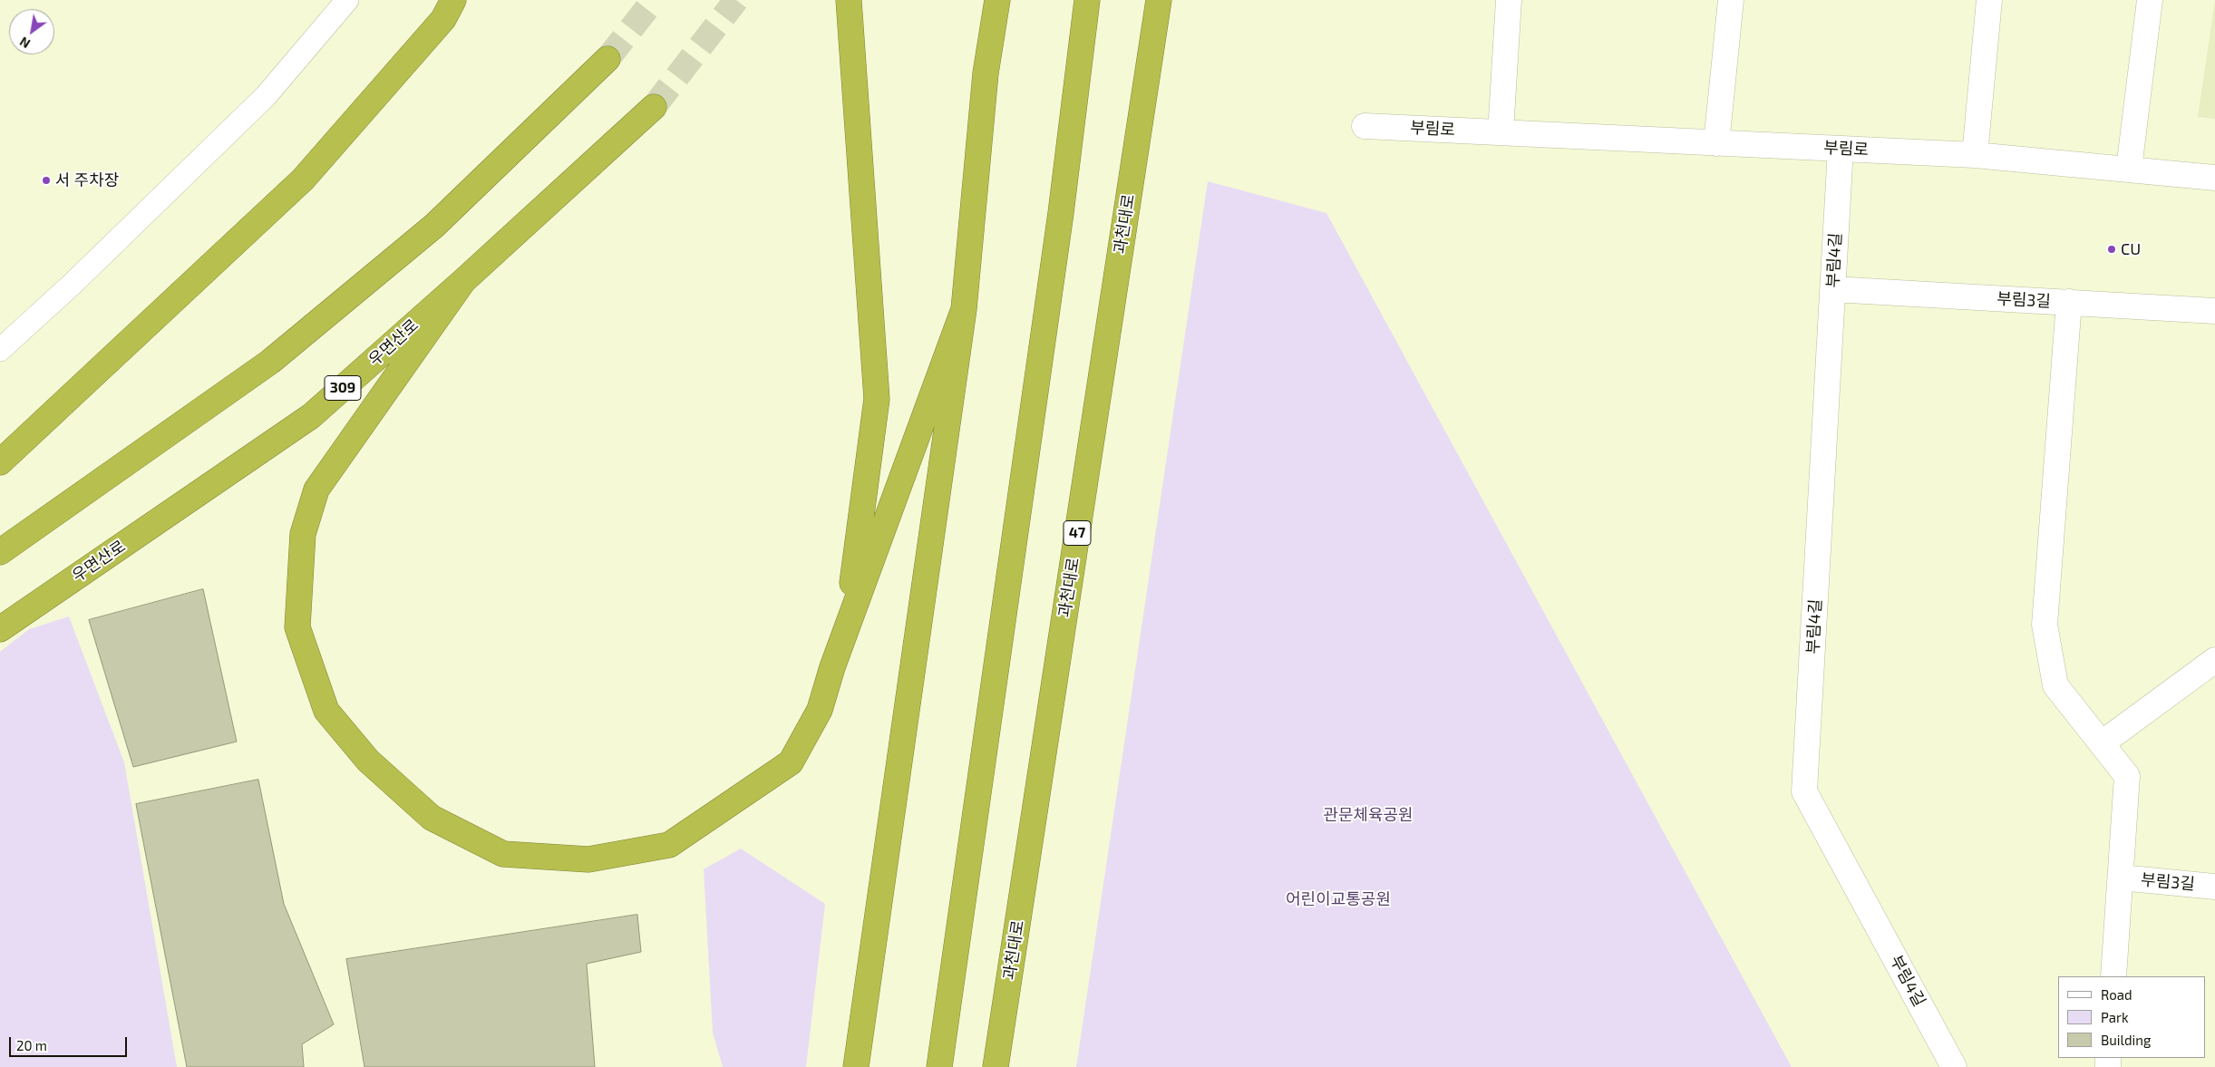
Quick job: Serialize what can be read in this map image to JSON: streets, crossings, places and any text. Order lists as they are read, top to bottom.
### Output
{
  "streets": {
    "highway": [
      "과천대로",
      "우면산로",
      "309",
      "47"
    ],
    "street": ["부림로", "부림4길", "부림3길"]
  },
  "crossings": [
    ["부림로", "부림4길"],
    ["부림4길", "부림3길"]
  ],
  "parks": ["관문체육공원", "어린이교통공원"],
  "places": ["서 주차장", "CU"],
  "legend": ["Road", "Park", "Building"],
  "scale_bar": "20 m",
  "north": "bottom left"
}
